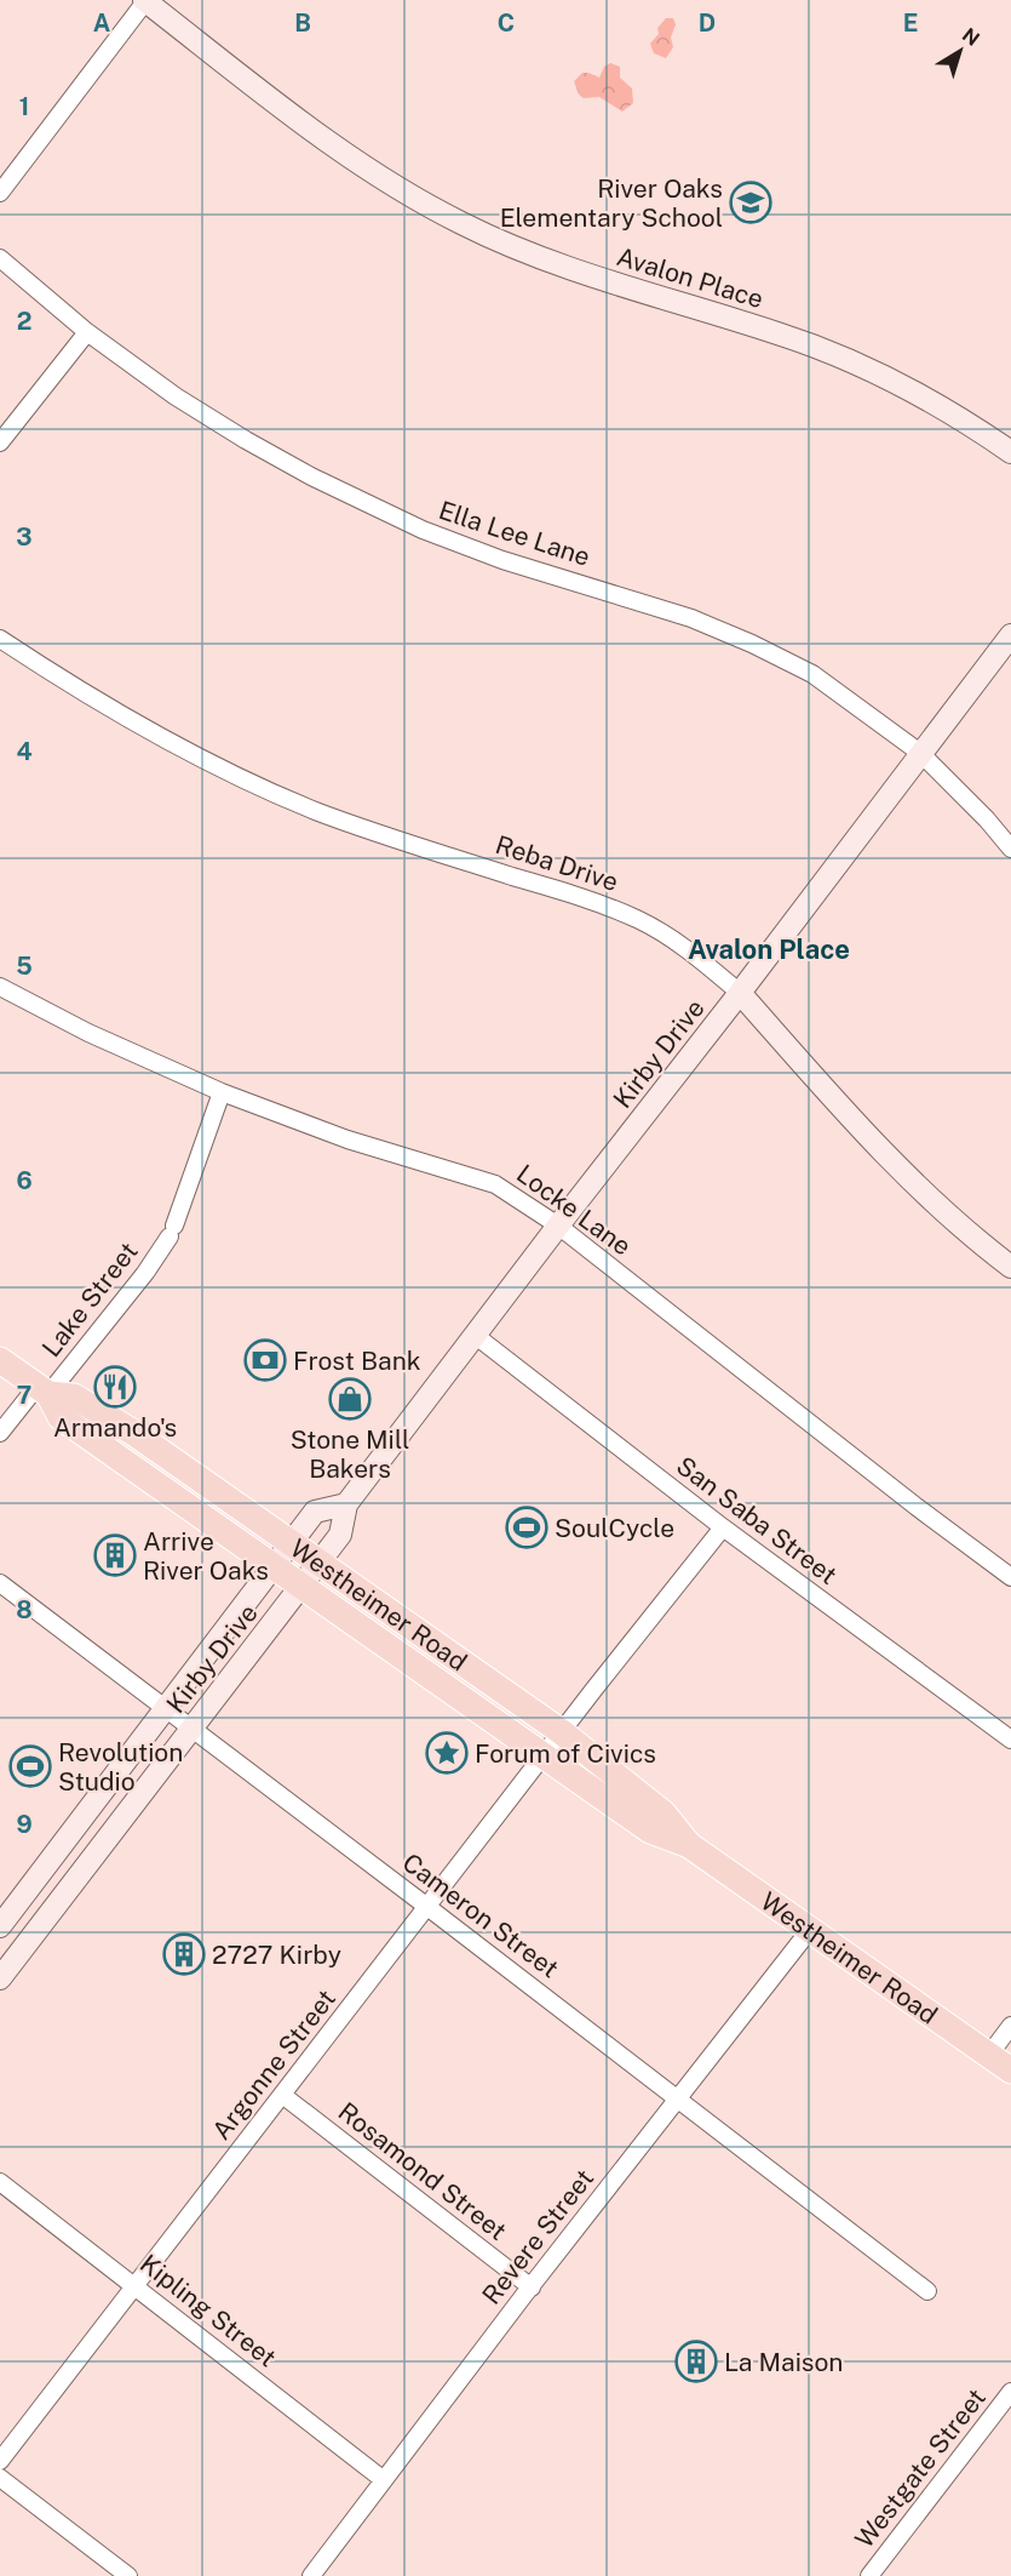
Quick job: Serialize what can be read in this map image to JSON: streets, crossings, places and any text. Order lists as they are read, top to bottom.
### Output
{
  "streets": {
    "main road": [
      "Avalon Place",
      "Reba Drive",
      "Kirby Drive",
      "Westheimer Road"
    ],
    "street": [
      "Ella Lee Lane",
      "Locke Lane",
      "Lake Street",
      "San Saba Street",
      "Cameron Street",
      "Argonne Street",
      "Rosamond Street",
      "Revere Street",
      "Kipling Street",
      "Westgate Street"
    ]
  },
  "crossings": [
    ["Ella Lee Lane", "Kirby Drive"],
    ["Reba Drive", "Kirby Drive"],
    ["Kirby Drive", "Locke Lane"],
    ["Kirby Drive", "San Saba Street"],
    ["Kirby Drive", "Westheimer Road"],
    ["Kirby Drive", "Cameron Street"],
    ["Locke Lane", "Lake Street"],
    ["Lake Street", "Westheimer Road"],
    ["San Saba Street", "Argonne Street"],
    ["Westheimer Road", "Argonne Street"],
    ["Westheimer Road", "Revere Street"],
    ["Cameron Street", "Argonne Street"],
    ["Cameron Street", "Revere Street"],
    ["Argonne Street", "Rosamond Street"],
    ["Argonne Street", "Kipling Street"],
    ["Rosamond Street", "Revere Street"],
    ["Revere Street", "Kipling Street"]
  ],
  "districts": ["Avalon Place"],
  "places": {
    "school or university": ["River Oaks Elementary School"],
    "bank": ["Frost Bank"],
    "restaurant": ["Armando's"],
    "shop": ["Stone Mill Bakers"],
    "sports": ["SoulCycle", "Revolution Studio"],
    "building": ["Arrive River Oaks", "2727 Kirby", "La Maison"],
    "place": ["Forum of Civics"]
  },
  "north": "top right",
  "grid": {
    "columns": [
      "A",
      "B",
      "C",
      "D",
      "E"
    ],
    "rows": [
      "1",
      "2",
      "3",
      "4",
      "5",
      "6",
      "7",
      "8",
      "9"
    ]
  }
}
